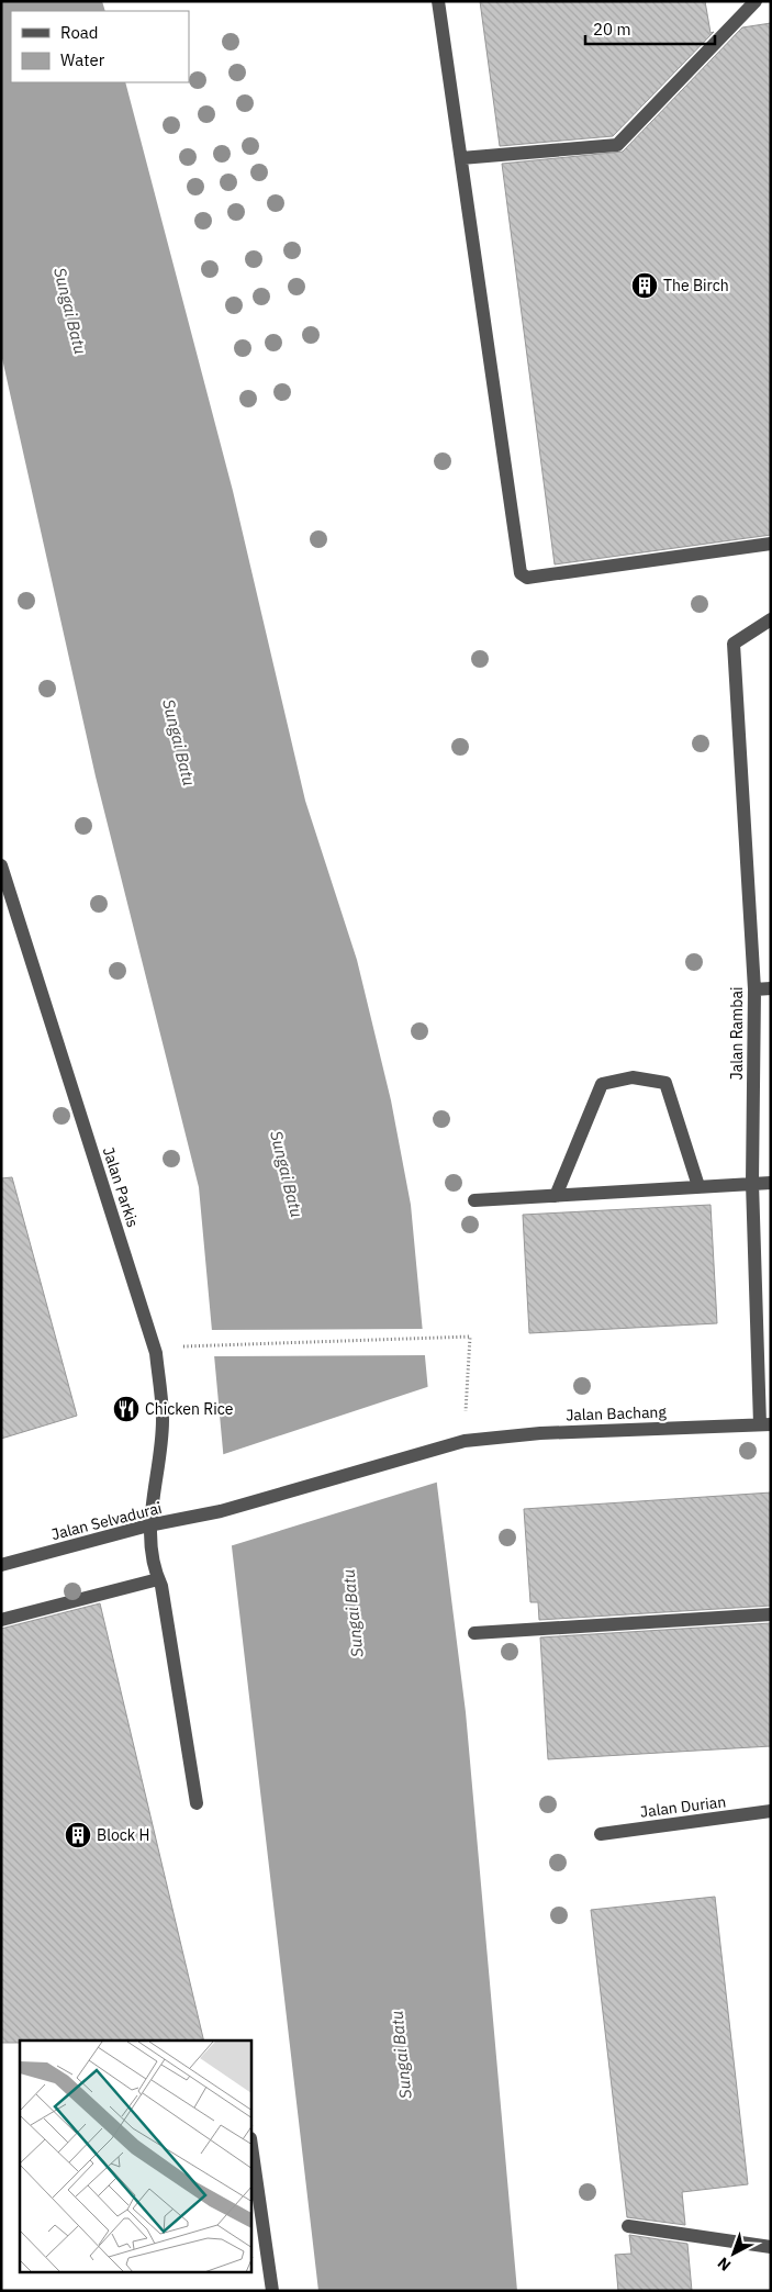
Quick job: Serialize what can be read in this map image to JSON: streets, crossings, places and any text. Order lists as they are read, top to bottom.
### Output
{
  "streets": {
    "street": [
      "Jalan Rambai",
      "Jalan Parkis",
      "Jalan Bachang",
      "Jalan Selvadurai",
      "Jalan Durian"
    ]
  },
  "crossings": [
    ["Jalan Rambai", "Jalan Bachang"],
    ["Jalan Parkis", "Jalan Selvadurai"],
    ["Jalan Bachang", "Jalan Selvadurai"]
  ],
  "water": ["Sungai Batu"],
  "places": {
    "building": ["The Birch", "Block H"],
    "restaurant": ["Chicken Rice"]
  },
  "legend": ["Road", "Water"],
  "scale_bar": "20 m",
  "north": "bottom left"
}
